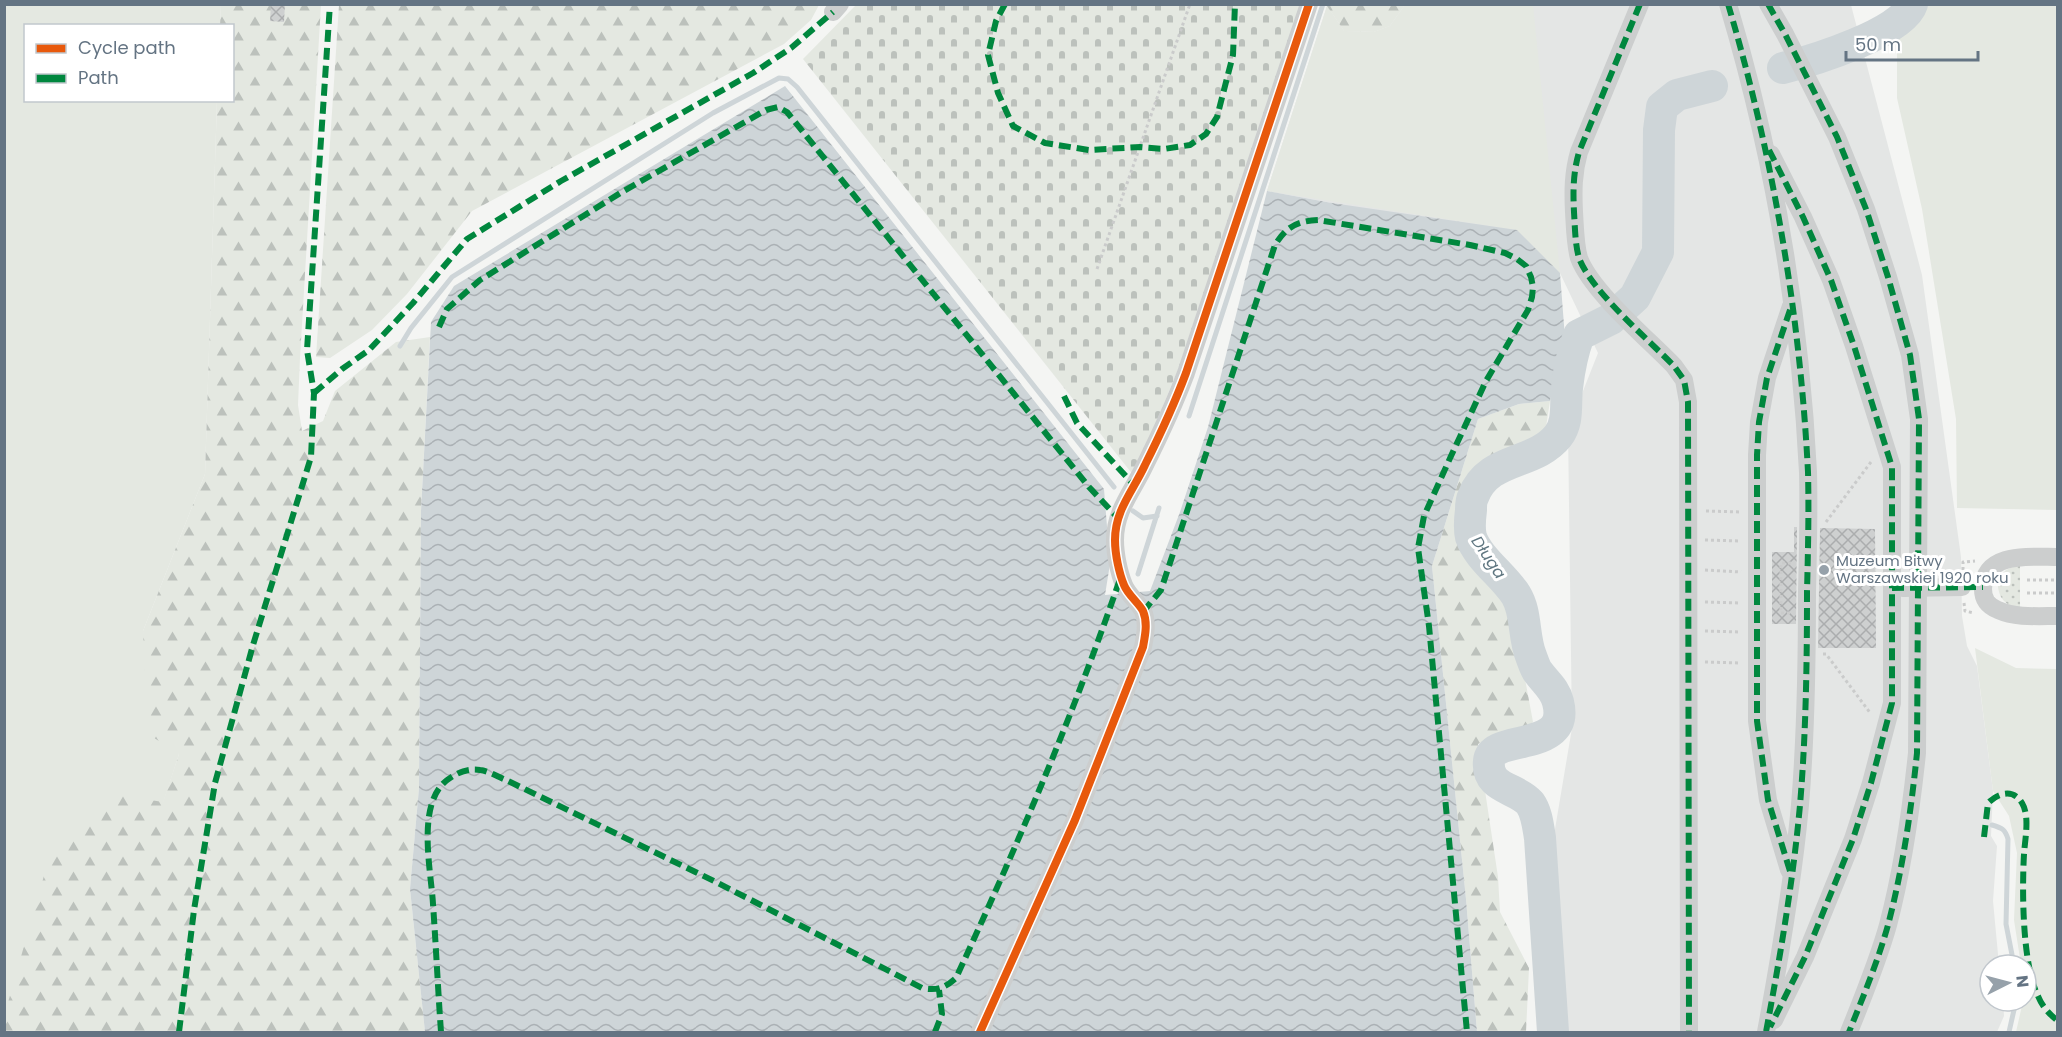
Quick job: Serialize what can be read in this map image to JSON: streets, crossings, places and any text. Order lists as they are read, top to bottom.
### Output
{
  "water": ["Długa"],
  "places": ["Muzeum Bitwy Warszawskiej 1920 roku"],
  "legend": ["Cycle path", "Path"],
  "scale_bar": "50 m",
  "north": "right"
}
